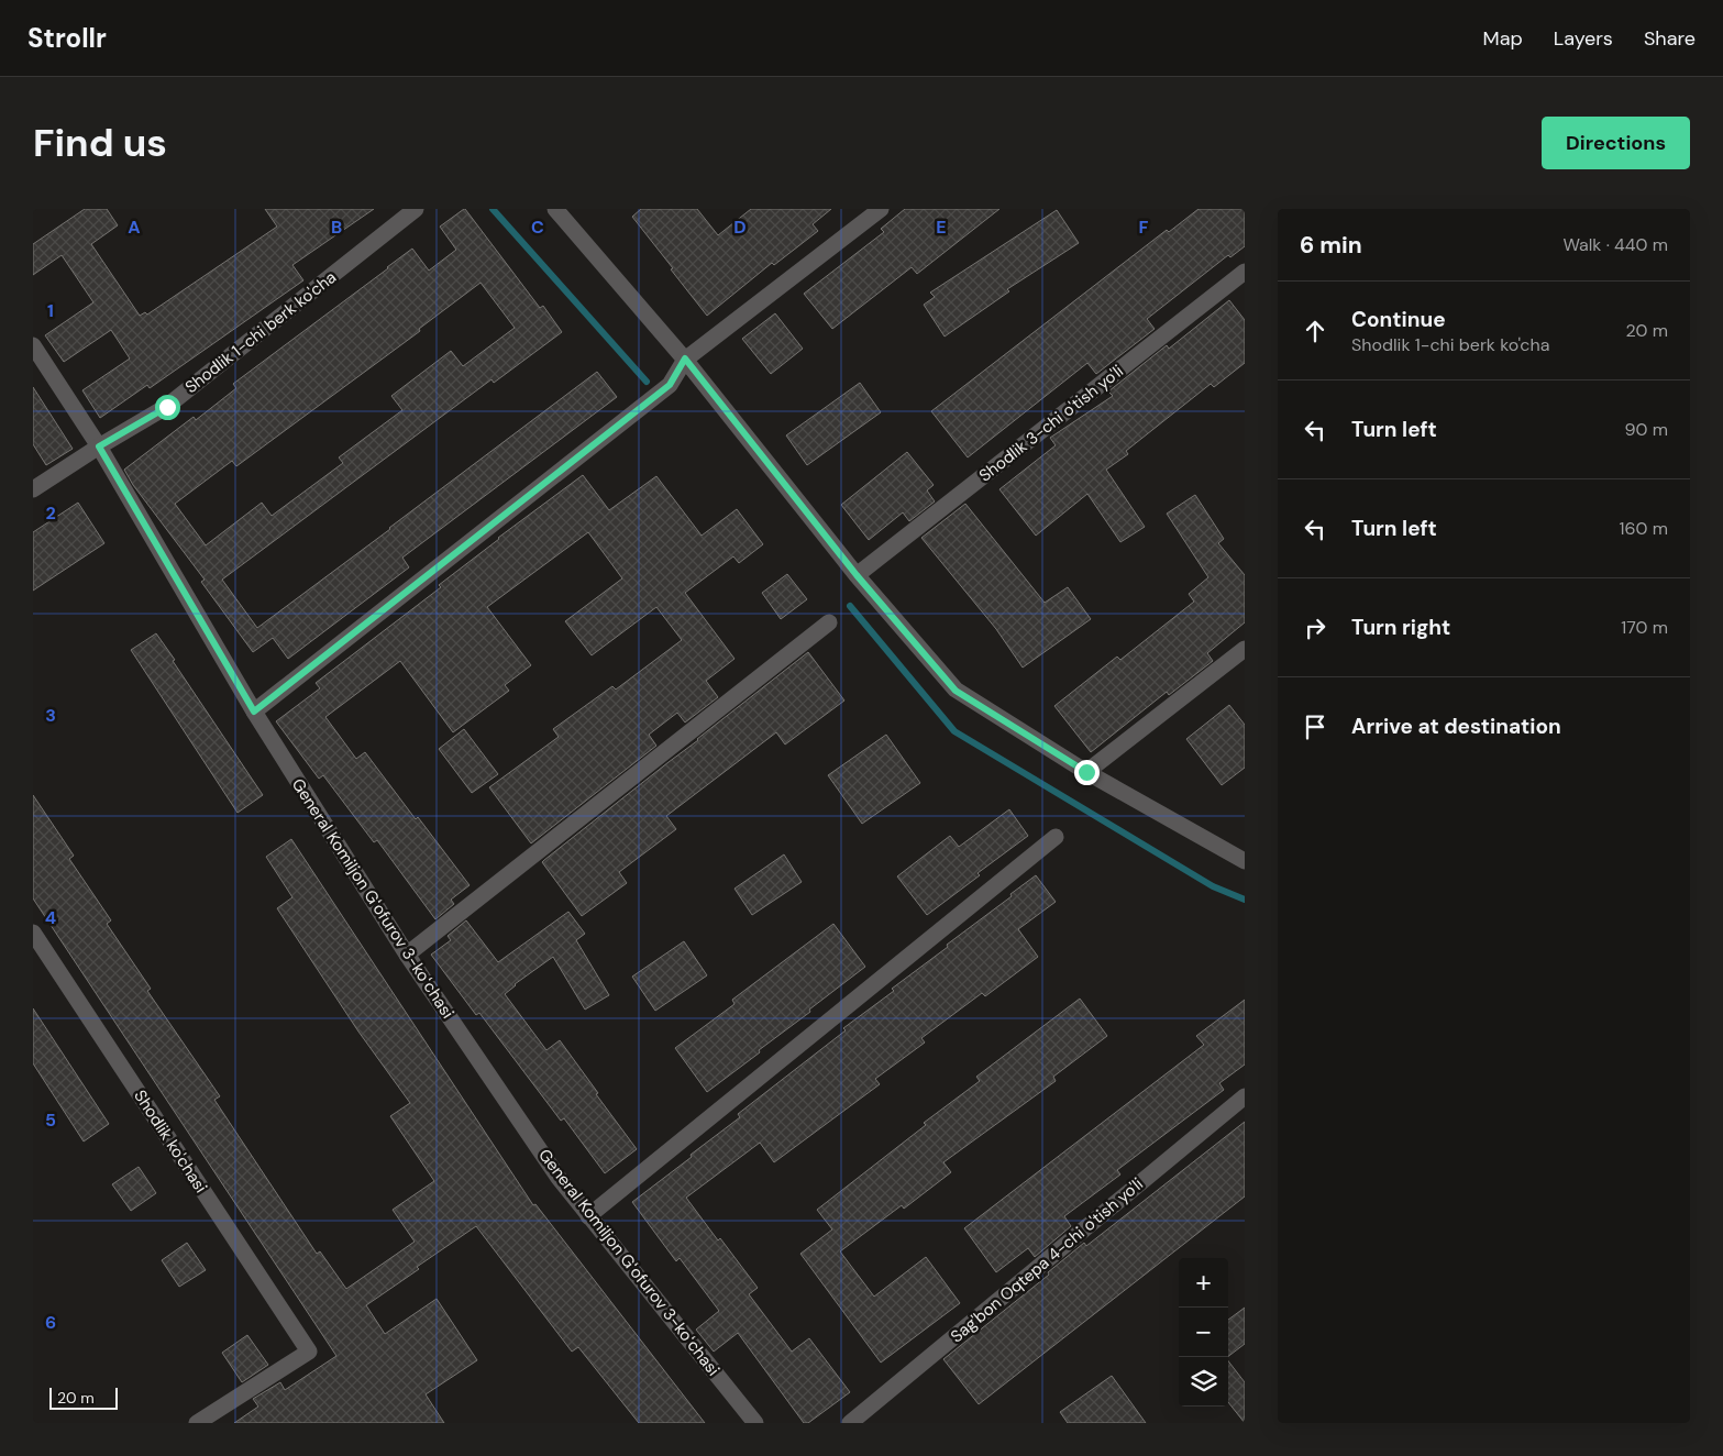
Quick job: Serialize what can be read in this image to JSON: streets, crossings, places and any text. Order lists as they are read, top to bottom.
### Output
{
  "streets": {
    "street": [
      "Shodlik 1-chi berk ko'cha",
      "Shodlik 3-chi o'tish yo'li",
      "General Komiljon Gʻofurov 3-koʻchasi",
      "Shodlik ko'chasi",
      "Sag'bon Oqtepa 4-chi o'tish yo'li"
    ]
  },
  "crossings": [
    ["Shodlik 1-chi berk ko'cha", "General Komiljon Gʻofurov 3-koʻchasi"]
  ],
  "scale_bar": "20 m",
  "page": {
    "header": "Strollr",
    "nav": ["Map", "Layers", "Share"],
    "buttons": "Directions",
    "title": "Find us",
    "heading": ["6 min", "Walk · 440 m"],
    "list": [
      ["Continue", "Shodlik 1-chi berk ko'cha", "20 m"],
      ["Turn left", "90 m"],
      ["Turn left", "160 m"],
      ["Turn right", "170 m"],
      "Arrive at destination"
    ],
    "map_buttons": ["+", "−"],
    "scale": "20 m"
  },
  "grid": {
    "columns": [
      "A",
      "B",
      "C",
      "D",
      "E",
      "F"
    ],
    "rows": [
      "1",
      "2",
      "3",
      "4",
      "5",
      "6"
    ]
  }
}
